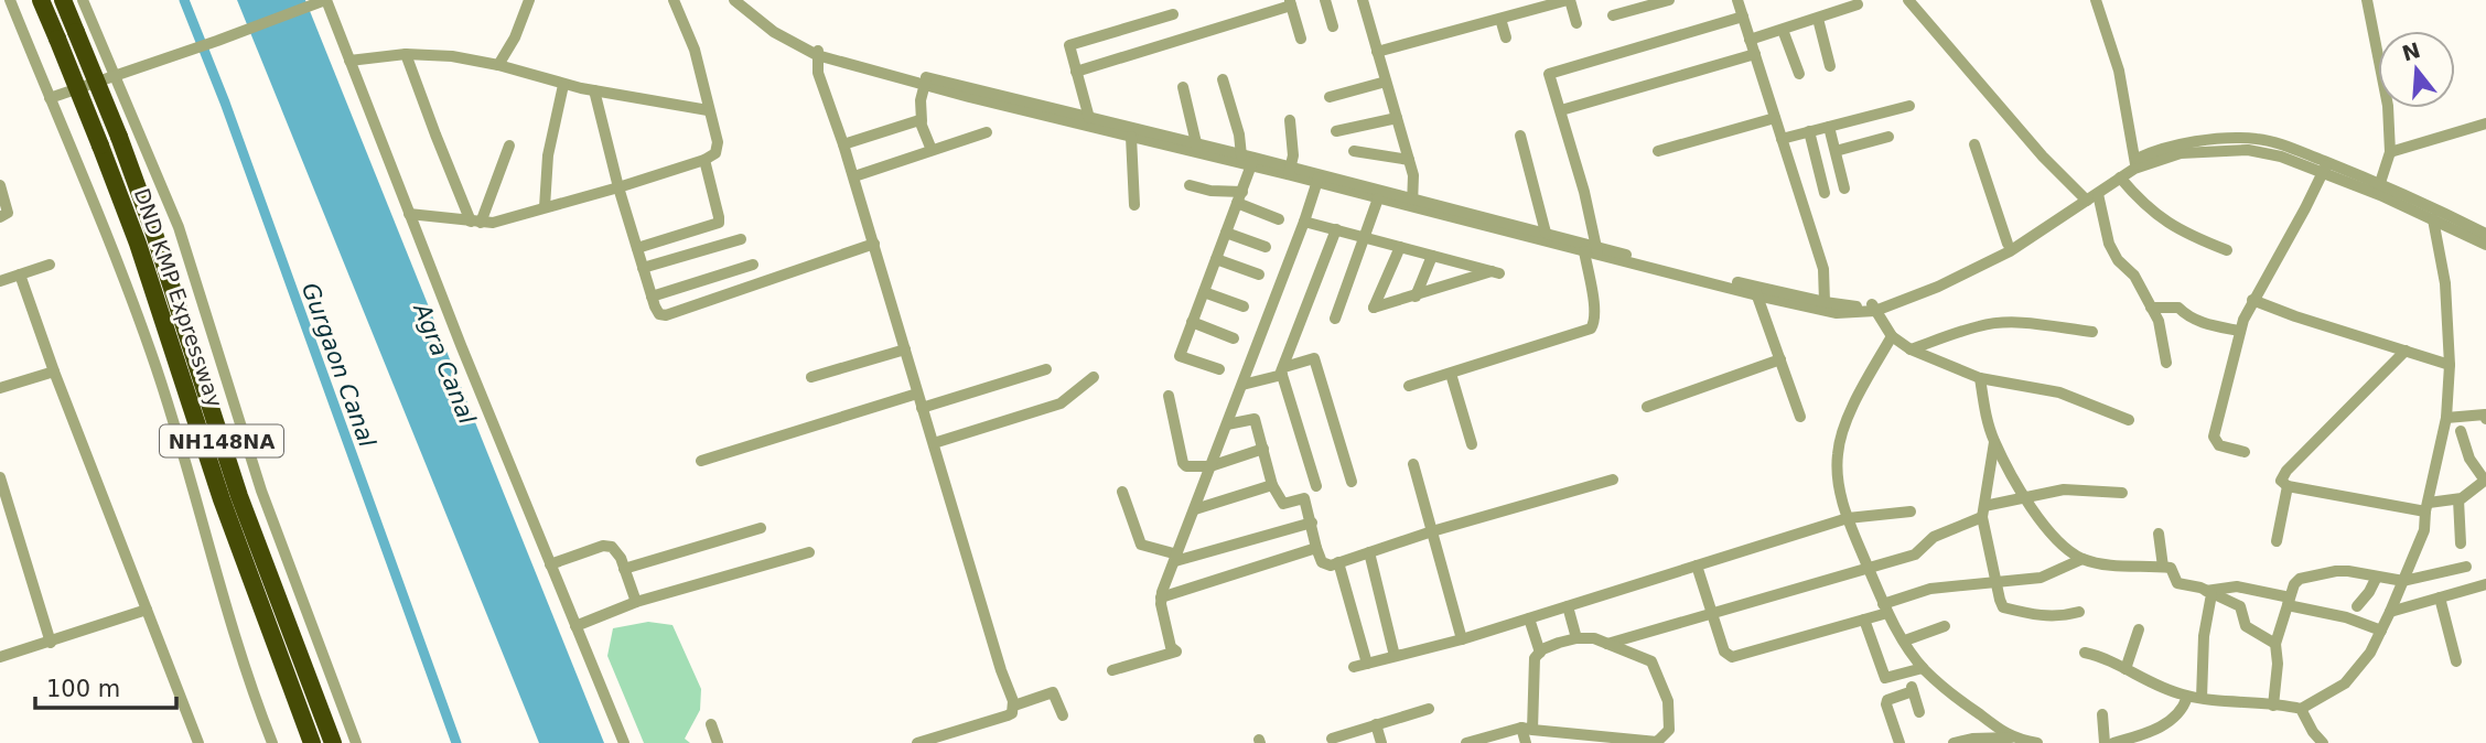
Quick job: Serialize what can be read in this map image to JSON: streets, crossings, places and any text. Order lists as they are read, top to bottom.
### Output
{
  "streets": {
    "highway": ["DND KMP Expressway", "NH148NA"]
  },
  "water": ["Agra Canal", "Gurgaon Canal"],
  "scale_bar": "100 m",
  "north": "top"
}
